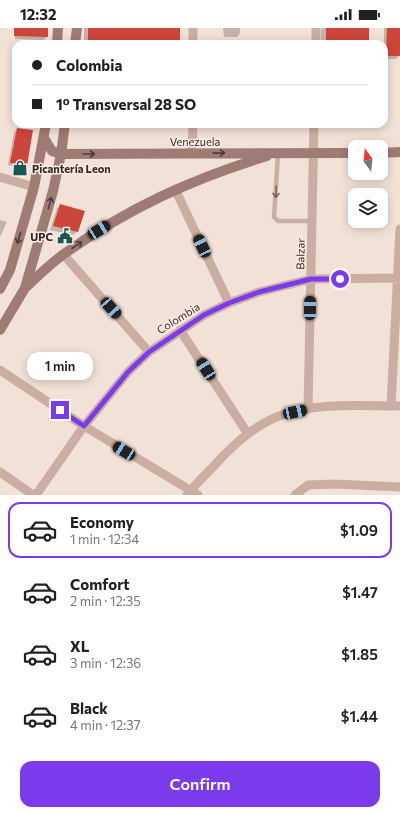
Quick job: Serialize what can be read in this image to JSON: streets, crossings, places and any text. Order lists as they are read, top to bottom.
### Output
{
  "streets": {
    "street": ["Venezuela", "Balzar", "Colombia"]
  },
  "crossings": [
    ["Venezuela", "Balzar"],
    ["Balzar", "Colombia"]
  ],
  "places": {
    "shop": ["Picantería Leon"],
    "public building": ["UPC"]
  },
  "north": "top",
  "page": {
    "status": "12:32",
    "banner": ["Colombia", "1º Transversal 28 SO"],
    "bubble": "1 min",
    "list": [
      {
        "name": "Economy",
        "note": "1 min · 12:34",
        "value": "$1.09"
      },
      {
        "name": "Comfort",
        "note": "2 min · 12:35",
        "value": "$1.47"
      },
      {
        "name": "XL",
        "note": "3 min · 12:36",
        "value": "$1.85"
      },
      {
        "name": "Black",
        "note": "4 min · 12:37",
        "value": "$1.44"
      }
    ],
    "buttons": "Confirm"
  }
}
